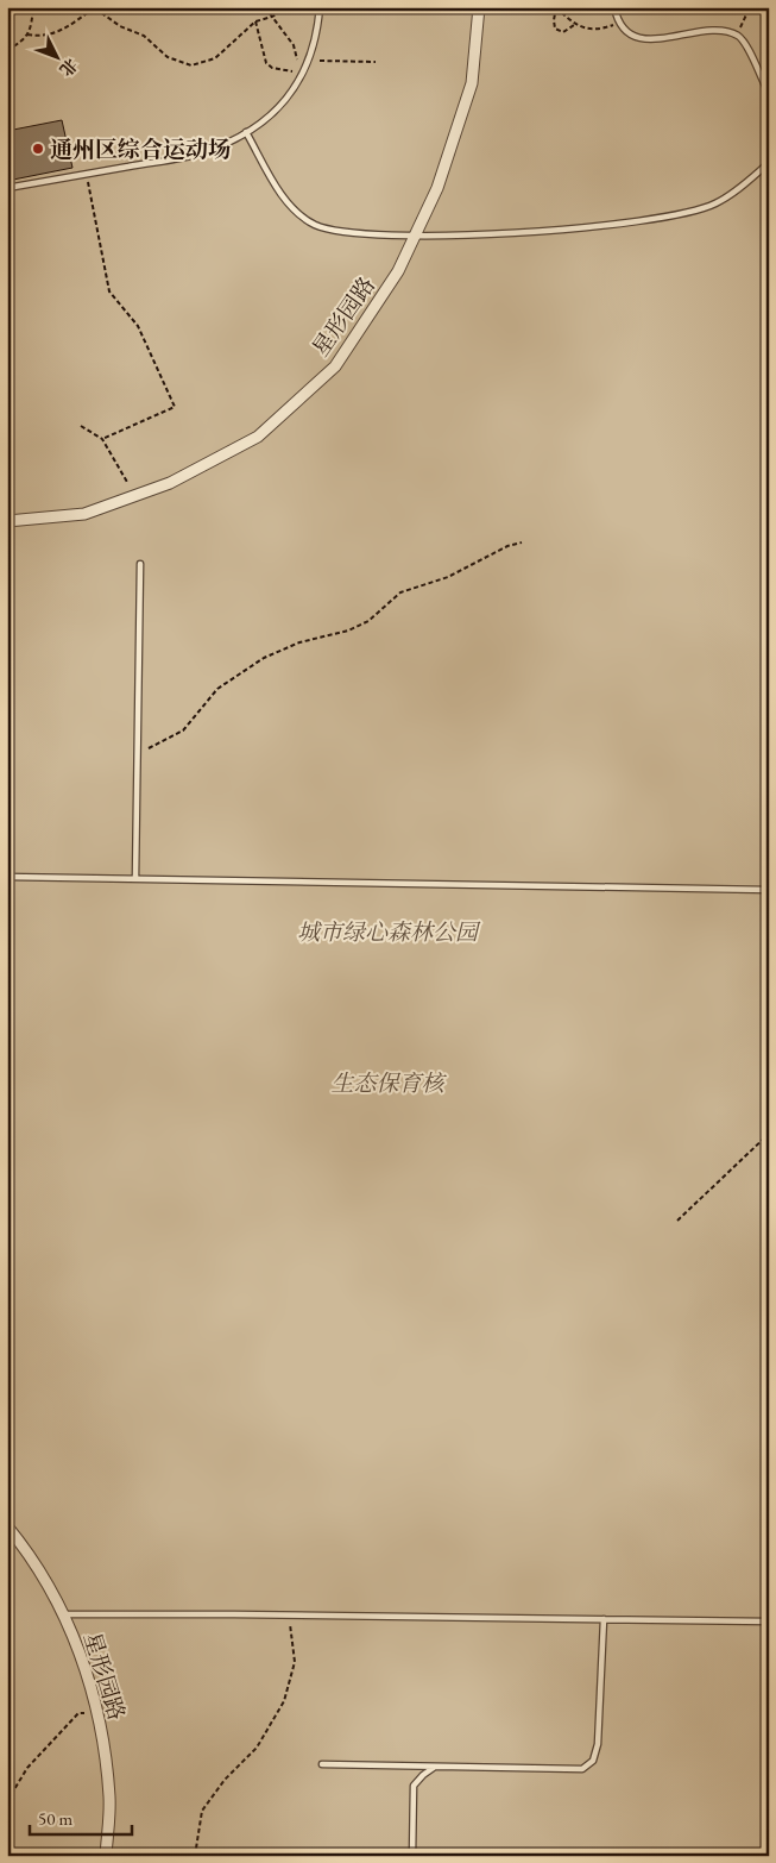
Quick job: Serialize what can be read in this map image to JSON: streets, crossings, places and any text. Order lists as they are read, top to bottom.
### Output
{
  "streets": {
    "street": ["星形园路"]
  },
  "parks": ["城市绿心森林公园", "生态保育核"],
  "places": ["通州区综合运动场"],
  "scale_bar": "50 m",
  "north": "bottom right"
}
